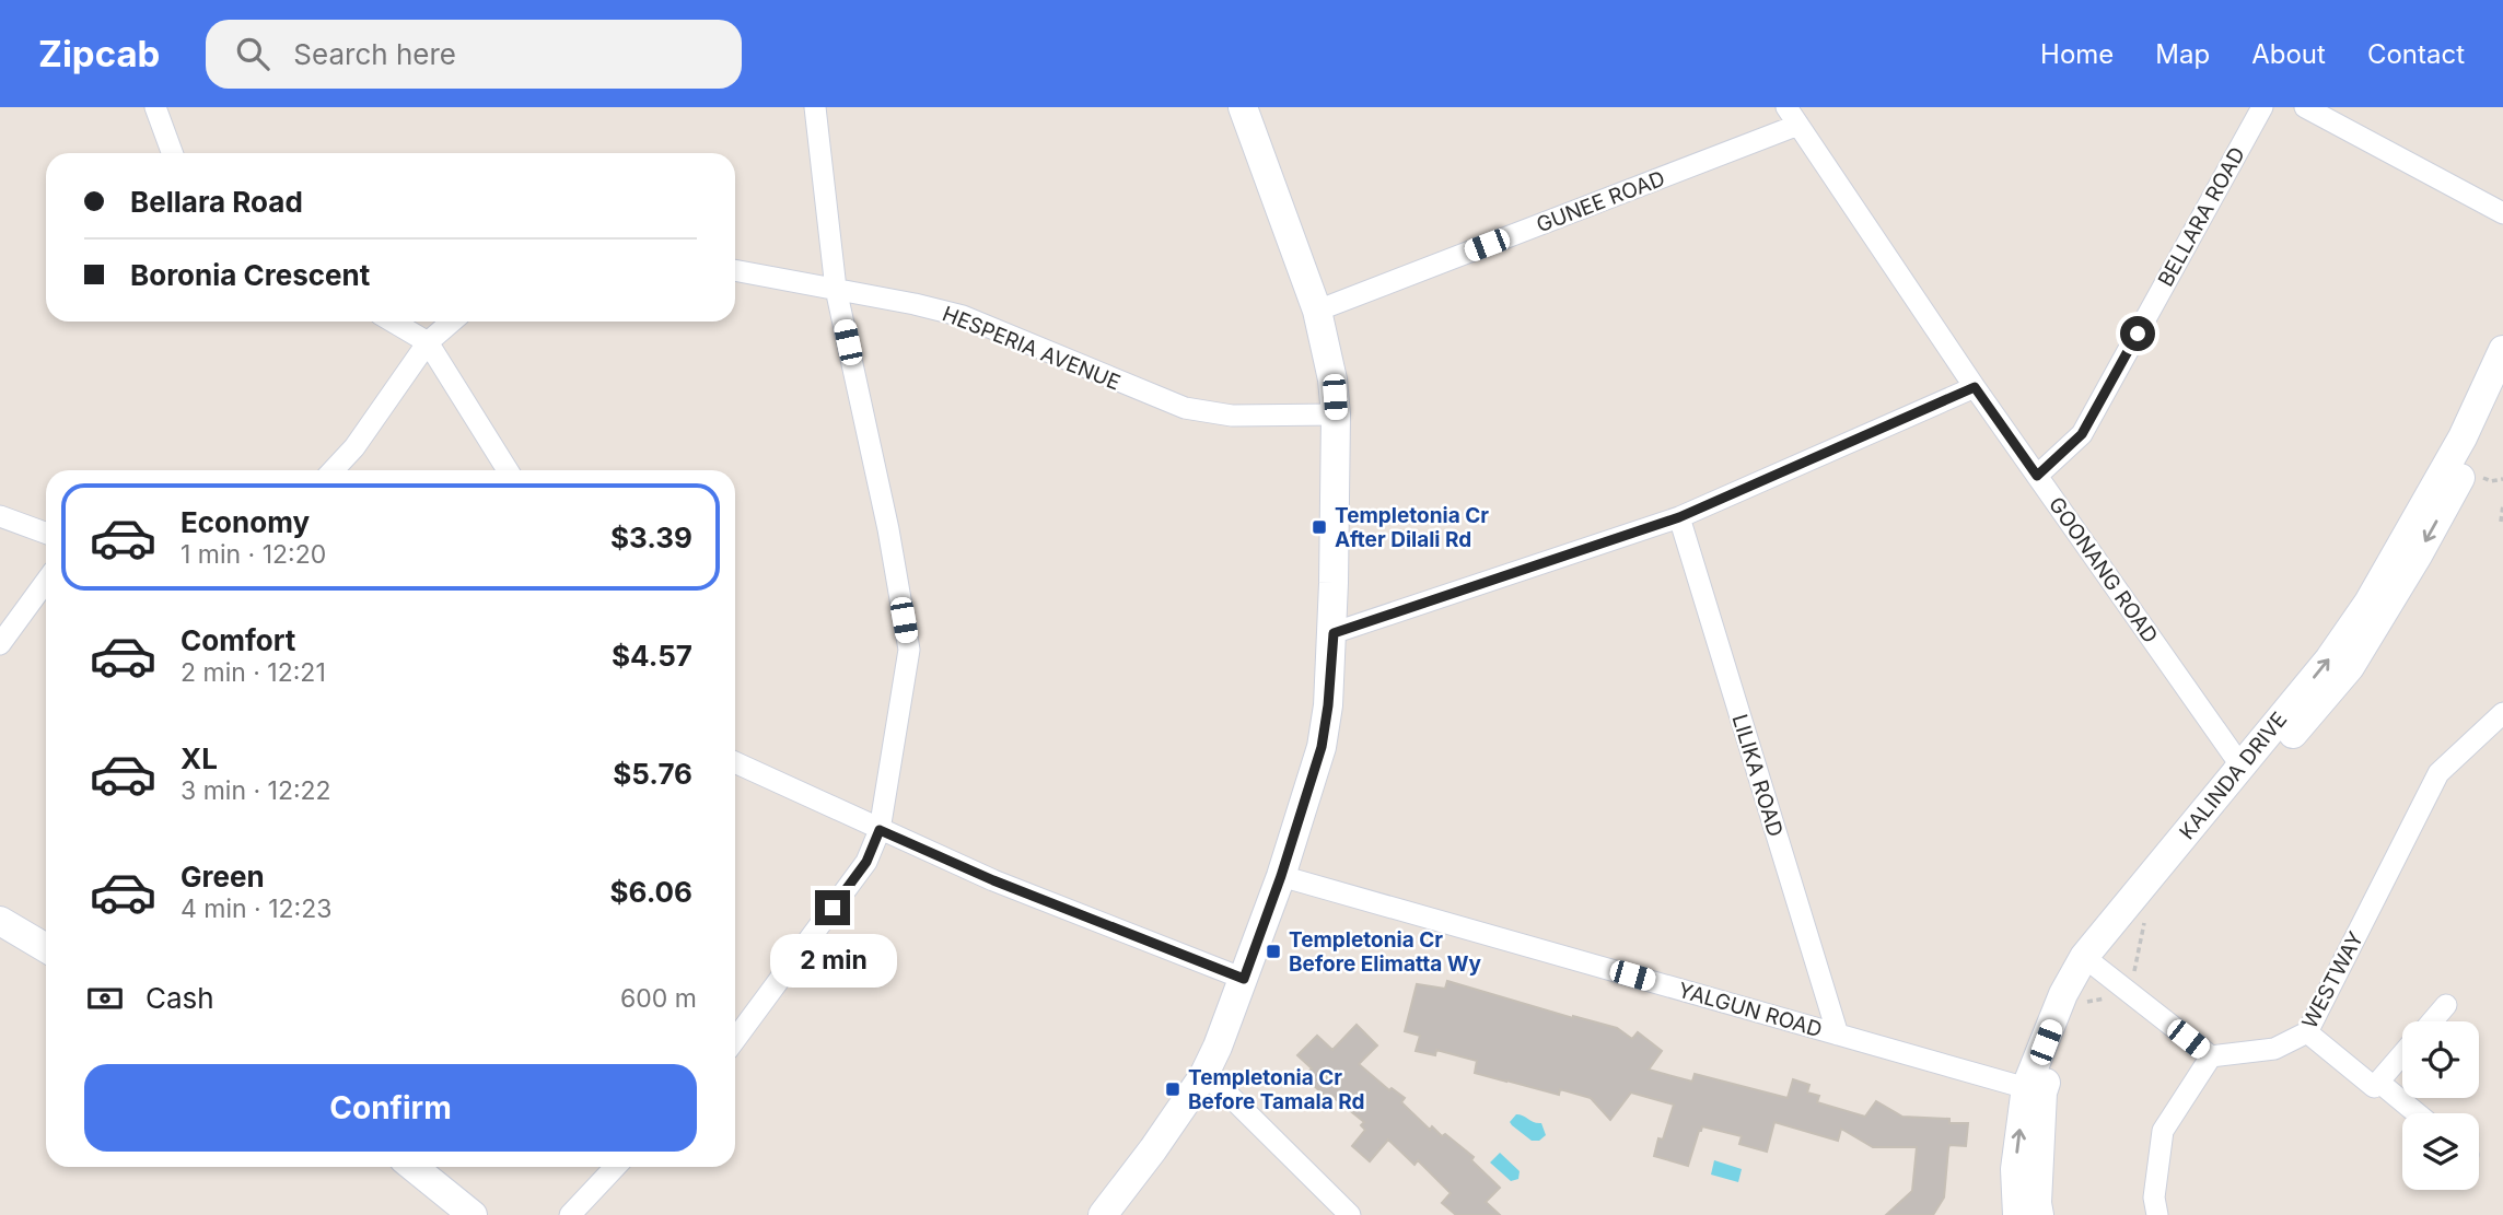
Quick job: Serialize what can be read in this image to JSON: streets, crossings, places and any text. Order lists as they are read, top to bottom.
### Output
{
  "streets": {
    "street": [
      "GUNEE ROAD",
      "BELLARA ROAD",
      "HESPERIA AVENUE",
      "GOONANG ROAD",
      "LILIKA ROAD",
      "KALINDA DRIVE",
      "WESTWAY",
      "YALGUN ROAD"
    ]
  },
  "crossings": [
    ["GUNEE ROAD", "GOONANG ROAD"],
    ["BELLARA ROAD", "GOONANG ROAD"],
    ["GOONANG ROAD", "KALINDA DRIVE"],
    ["LILIKA ROAD", "YALGUN ROAD"],
    ["KALINDA DRIVE", "YALGUN ROAD"]
  ],
  "places": {
    "transit": ["Templetonia Cr After Dilali Rd", "Templetonia Cr Before Elimatta Wy", "Templetonia Cr Before Tamala Rd"]
  },
  "page": {
    "header": "Zipcab",
    "search": "Search here",
    "nav": [
      "Home",
      "Map",
      "About",
      "Contact"
    ],
    "banner": ["Bellara Road", "Boronia Crescent"],
    "list": [
      {
        "name": "Economy",
        "note": "1 min · 12:20",
        "value": "$3.39"
      },
      {
        "name": "Comfort",
        "note": "2 min · 12:21",
        "value": "$4.57"
      },
      {
        "name": "XL",
        "note": "3 min · 12:22",
        "value": "$5.76"
      },
      {
        "name": "Green",
        "note": "4 min · 12:23",
        "value": "$6.06"
      }
    ],
    "bubble": "2 min",
    "pay": ["Cash", "600 m"],
    "buttons": "Confirm"
  }
}
